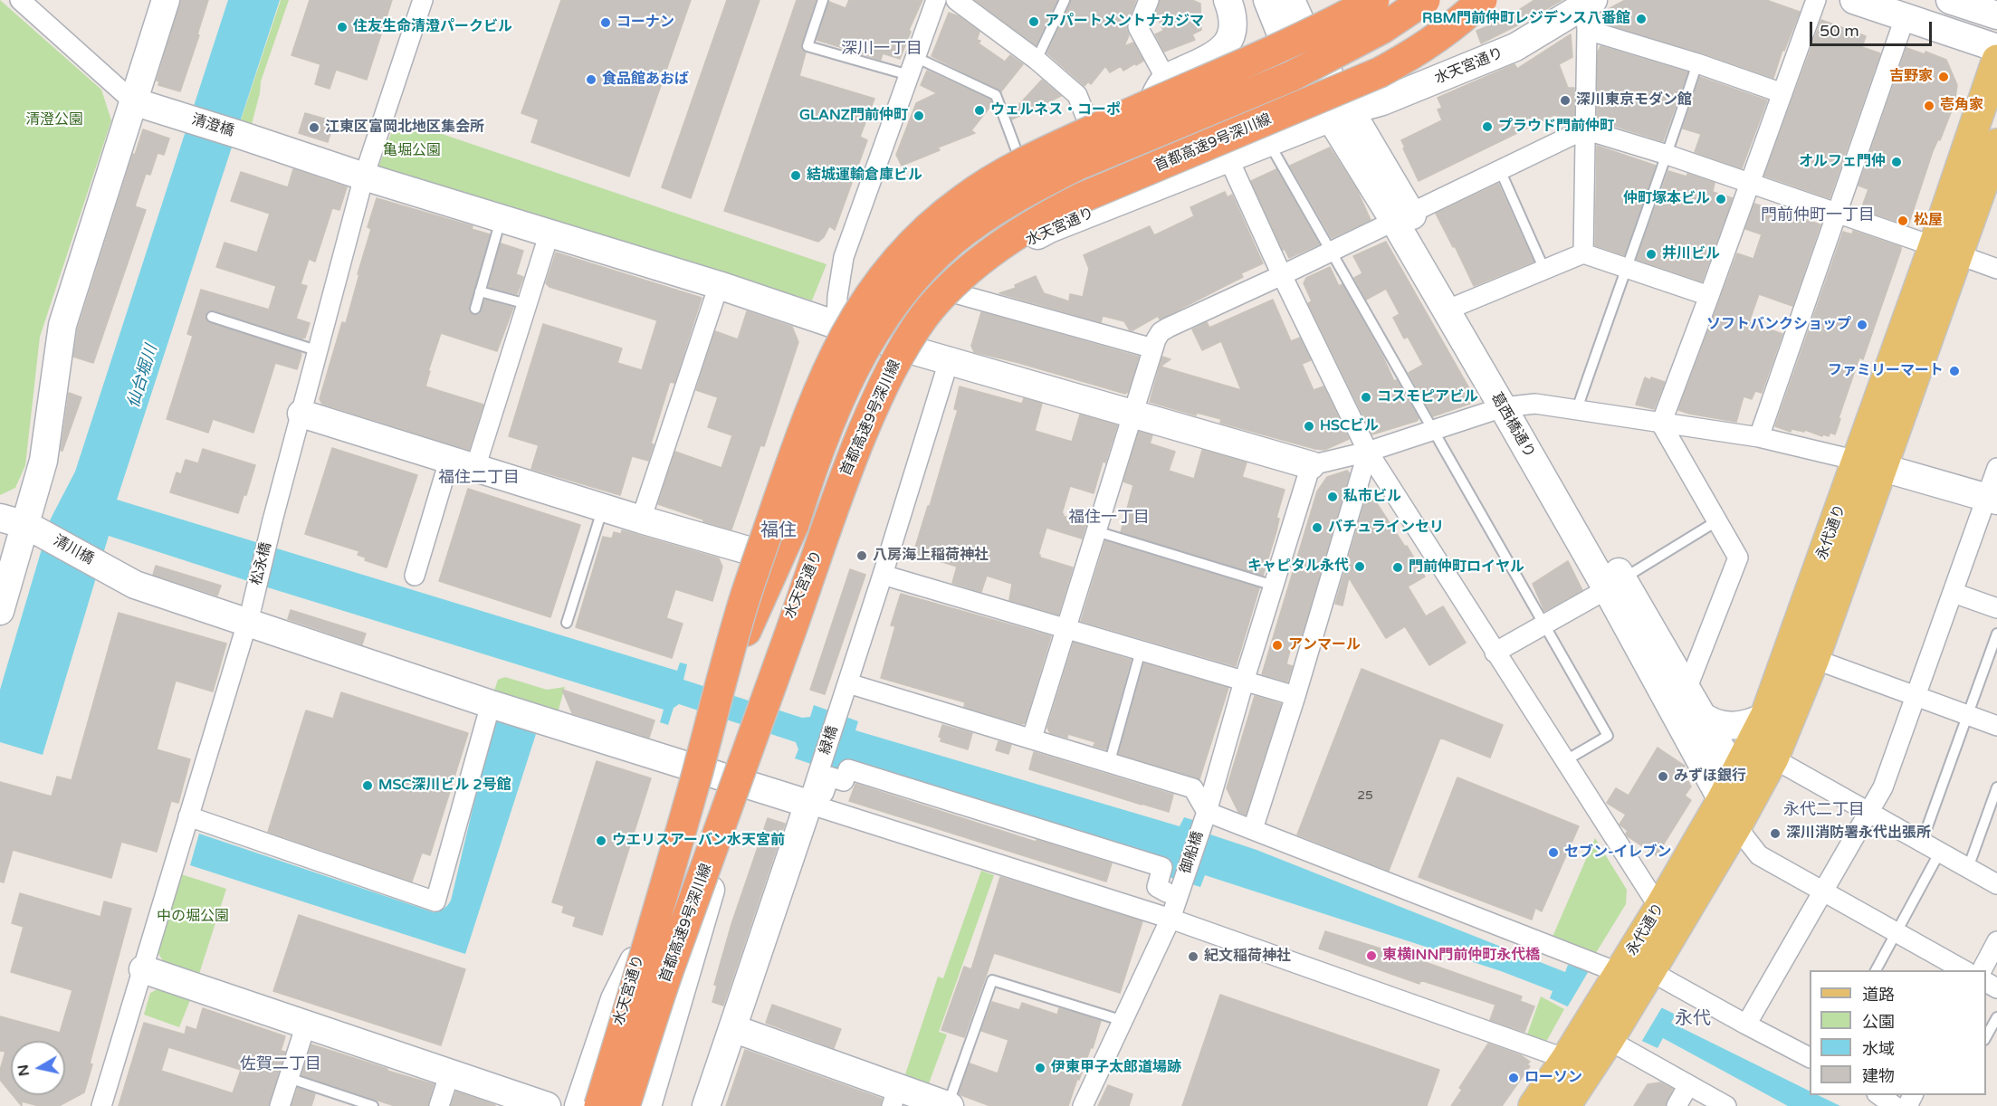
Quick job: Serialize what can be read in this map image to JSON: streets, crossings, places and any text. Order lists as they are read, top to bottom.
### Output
{
  "streets": {
    "highway": ["首都高速9号深川線"],
    "main road": [
      "水天宮通り",
      "清澄橋",
      "葛西橋通り",
      "永代通り",
      "清川橋"
    ],
    "street": ["松永橋", "緑橋", "御船橋"]
  },
  "crossings": [
    ["水天宮通り", "清澄橋"],
    ["水天宮通り", "葛西橋通り"],
    ["水天宮通り", "清川橋"],
    ["清澄橋", "松永橋"],
    ["清澄橋", "緑橋"],
    ["清澄橋", "御船橋"],
    ["葛西橋通り", "永代通り"],
    ["清川橋", "松永橋"],
    ["清川橋", "緑橋"]
  ],
  "districts": [
    "深川一丁目",
    "門前仲町一丁目",
    "福住二丁目",
    "福住一丁目",
    "福住",
    "永代二丁目",
    "永代",
    "佐賀二丁目"
  ],
  "water": ["仙台堀川"],
  "parks": ["清澄公園", "亀堀公園", "中の堀公園"],
  "places": [
    "RBM門前仲町レジデンス八番館",
    "アパートメントナカジマ",
    "コーナン",
    "住友生命清澄パークビル",
    "吉野家",
    "食品館あおば",
    "深川東京モダン館",
    "壱角家",
    "ウェルネス・コーポ",
    "GLANZ門前仲町",
    "プラウド門前仲町",
    "江東区富岡北地区集会所",
    "オルフェ門仲",
    "結城運輸倉庫ビル",
    "仲町塚本ビル",
    "松屋",
    "井川ビル",
    "ソフトバンクショップ",
    "ファミリーマート",
    "コスモピアビル",
    "HSCビル",
    "私市ビル",
    "バチュラインセリ",
    "八房海上稲荷神社",
    "キャピタル永代",
    "門前仲町ロイヤル",
    "アンマール",
    "みずほ銀行",
    "MSC深川ビル 2号館",
    "深川消防署永代出張所",
    "ウエリスアーバン水天宮前",
    "セブン-イレブン",
    "東横INN門前仲町永代橋",
    "紀文稲荷神社",
    "伊東甲子太郎道場跡",
    "ローソン"
  ],
  "house_numbers": ["25"],
  "legend": [
    "道路",
    "公園",
    "水域",
    "建物"
  ],
  "scale_bar": "50 m",
  "north": "left"
}
